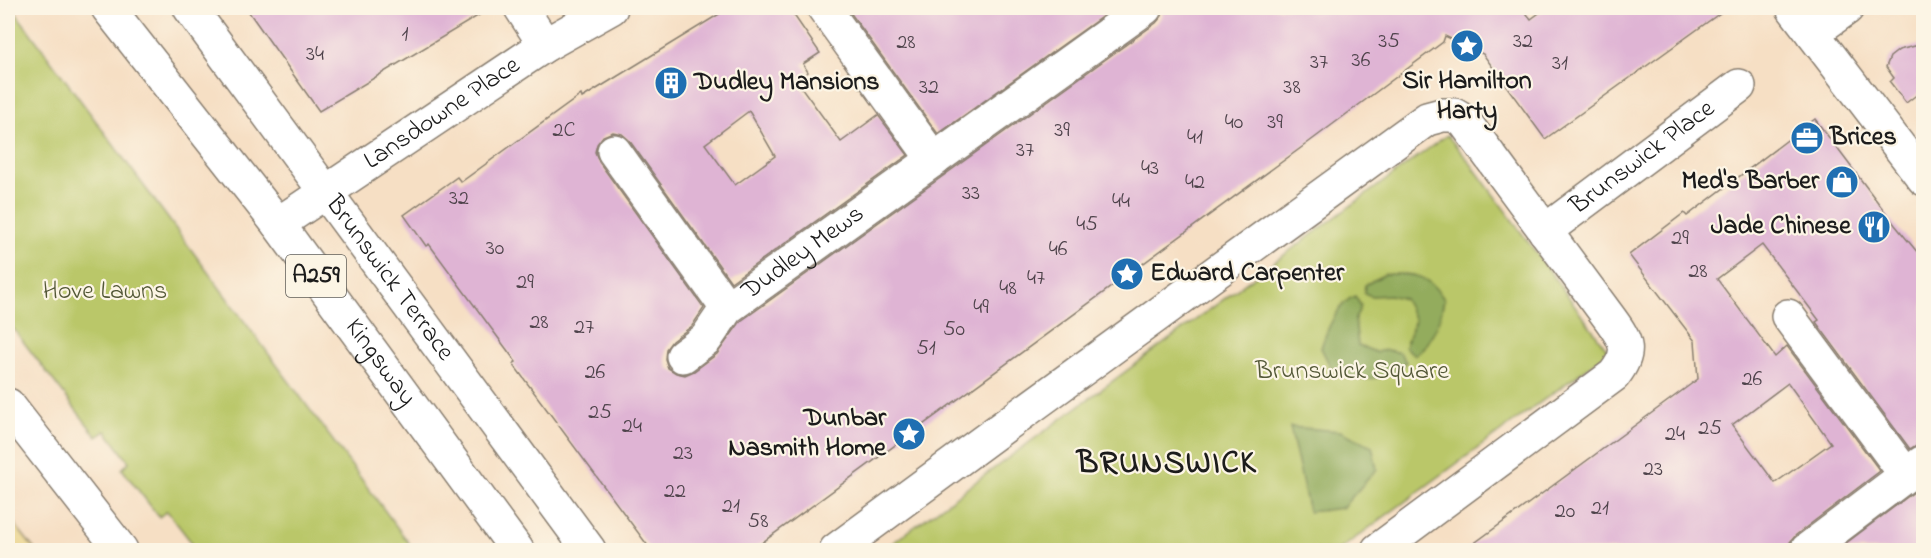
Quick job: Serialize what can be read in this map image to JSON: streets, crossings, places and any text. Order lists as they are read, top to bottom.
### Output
{
  "streets": {
    "street": [
      "Lansdowne Place",
      "Brunswick Place",
      "Dudley Mews",
      "A259",
      "Brunswick Terrace",
      "Kingsway"
    ]
  },
  "crossings": [
    ["Lansdowne Place", "Brunswick Terrace"],
    ["Lansdowne Place", "Kingsway"]
  ],
  "districts": ["BRUNSWICK"],
  "parks": ["Hove Lawns", "Brunswick Square"],
  "places": {
    "place": ["Sir Hamilton Harty", "Edward Carpenter", "Dunbar Nasmith Home"],
    "building": ["Dudley Mansions"],
    "office": ["Brices"],
    "shop": ["Med's Barber"],
    "restaurant": ["Jade Chinese"]
  },
  "house_numbers": [
    "1",
    "35",
    "32",
    "28",
    "34",
    "36",
    "37",
    "31",
    "32",
    "38",
    "40",
    "39",
    "2C",
    "39",
    "41",
    "37",
    "43",
    "42",
    "33",
    "32",
    "44",
    "45",
    "29",
    "30",
    "46",
    "28",
    "47",
    "29",
    "48",
    "49",
    "28",
    "27",
    "50",
    "51",
    "26",
    "26",
    "25",
    "24",
    "25",
    "24",
    "23",
    "23",
    "22",
    "21",
    "21",
    "20",
    "58"
  ]
}
